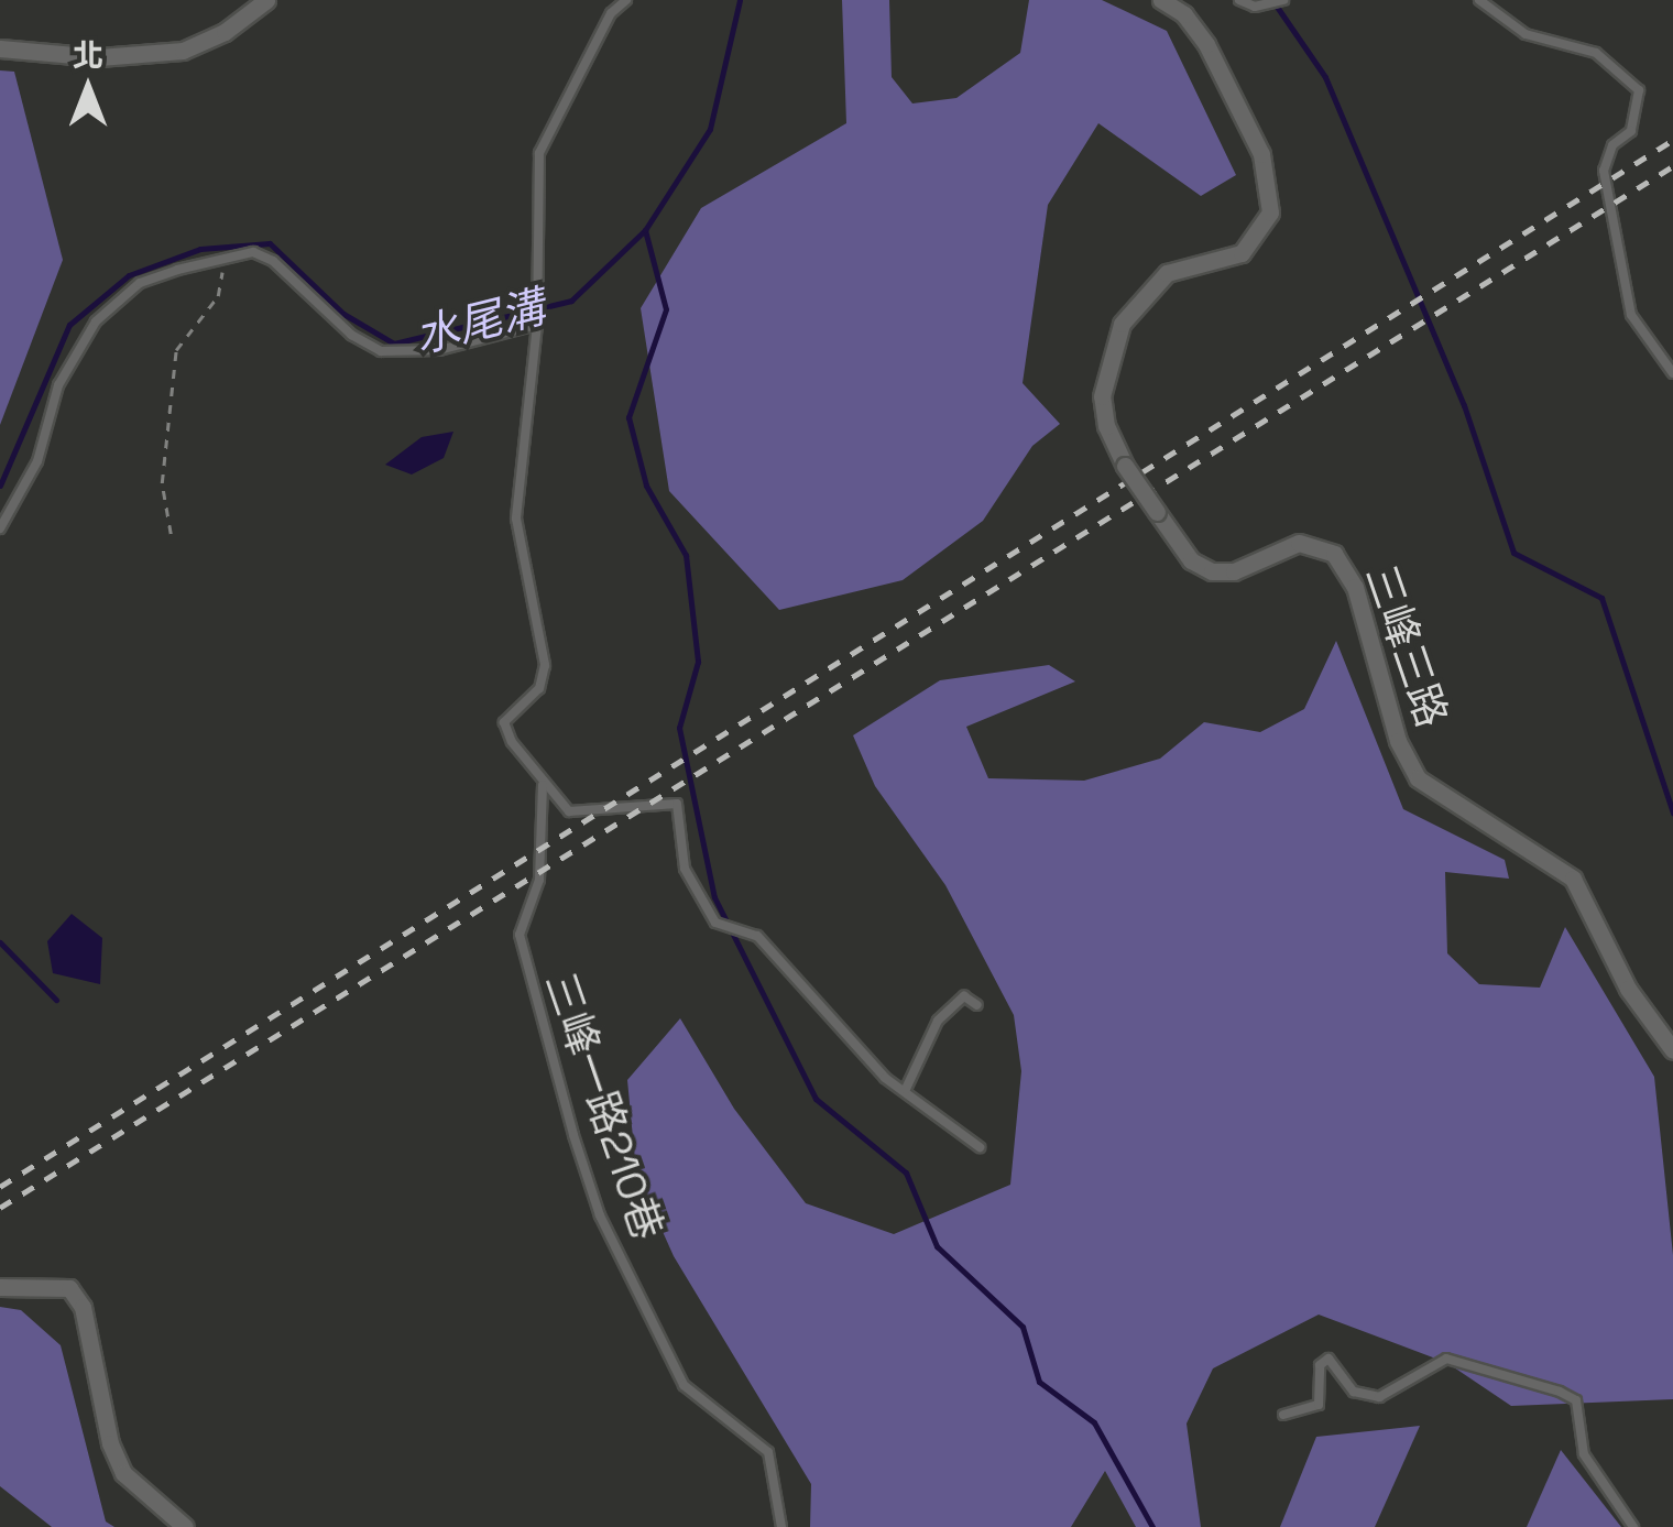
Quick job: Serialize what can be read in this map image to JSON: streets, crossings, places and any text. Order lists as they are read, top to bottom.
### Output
{
  "streets": {
    "street": ["三峰三路"],
    "lane": ["三峰一路210巷"]
  },
  "water": ["水尾溝"],
  "north": "top"
}
